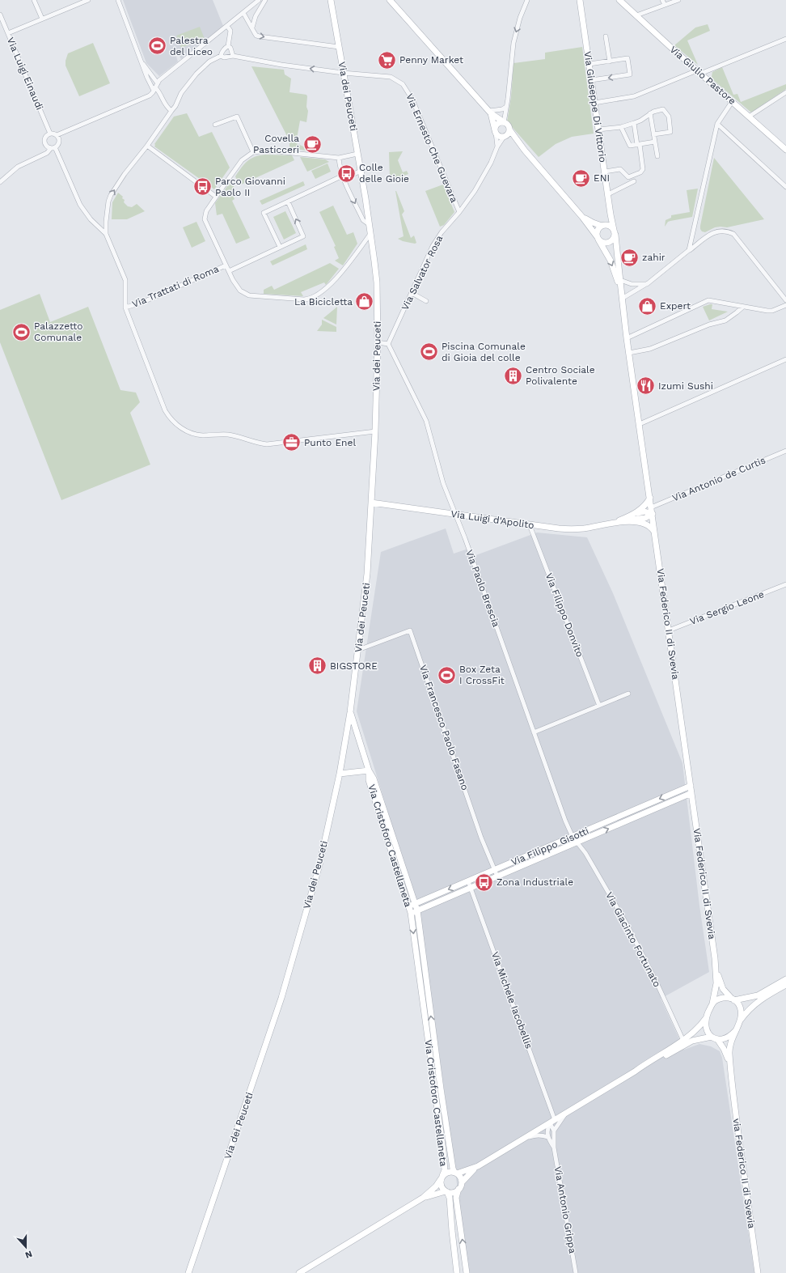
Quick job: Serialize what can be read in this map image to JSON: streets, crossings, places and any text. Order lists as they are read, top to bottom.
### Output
{
  "streets": {
    "main road": [
      "Via Giulio Pastore",
      "Via dei Peuceti",
      "Via Giuseppe Di Vittorio",
      "Via Luigi d'Apolito",
      "Via Federico II di Svevia",
      "Via Cristoforo Castellaneta",
      "Via Filippo Gisotti",
      "via Federico II di Svevia"
    ],
    "street": [
      "Via Luigi Einaudi",
      "Via Ernesto Che Guevara",
      "Via Salvator Rosa",
      "Via Trattati di Roma",
      "Via Antonio de Curtis",
      "Via Paolo Brescia",
      "Via Sergio Leone",
      "Via Filippo Donvito",
      "Via Francesco Paolo Fasano",
      "Via Giacinto Fortunato",
      "Via Michele Iacobellis",
      "Via Antonio Grippa"
    ]
  },
  "crossings": [
    ["Via dei Peuceti", "Via Ernesto Che Guevara"],
    ["Via dei Peuceti", "Via Luigi d'Apolito"],
    ["Via dei Peuceti", "Via Francesco Paolo Fasano"],
    ["Via Giuseppe Di Vittorio", "Via Federico II di Svevia"],
    ["Via Ernesto Che Guevara", "Via Salvator Rosa"],
    ["Via Salvator Rosa", "Via Paolo Brescia"],
    ["Via Antonio de Curtis", "Via Federico II di Svevia"],
    ["Via Luigi d'Apolito", "Via Paolo Brescia"],
    ["Via Luigi d'Apolito", "Via Filippo Donvito"],
    ["Via Luigi d'Apolito", "Via Federico II di Svevia"],
    ["Via Paolo Brescia", "Via Filippo Gisotti"],
    ["Via Paolo Brescia", "Via Giacinto Fortunato"],
    ["Via Sergio Leone", "Via Federico II di Svevia"],
    ["Via Federico II di Svevia", "Via Filippo Gisotti"],
    ["Via Francesco Paolo Fasano", "Via Filippo Gisotti"],
    ["Via Cristoforo Castellaneta", "Via Filippo Gisotti"],
    ["Via Filippo Gisotti", "Via Giacinto Fortunato"],
    ["Via Filippo Gisotti", "Via Michele Iacobellis"]
  ],
  "places": {
    "sports": [
      "Palestra del Liceo",
      "Palazzetto Comunale",
      "Piscina Comunale di Gioia del colle",
      "Box Zeta I CrossFit"
    ],
    "supermarket": ["Penny Market"],
    "cafe": ["Covella Pasticceri", "ENI", "zahir"],
    "bus stop": ["Colle delle Gioie", "Parco Giovanni Paolo II", "Zona Industriale"],
    "shop": ["La Bicicletta", "Expert"],
    "building": ["Centro Sociale Polivalente", "BIGSTORE"],
    "restaurant": ["Izumi Sushi"],
    "office": ["Punto Enel"]
  },
  "north": "bottom"
}
